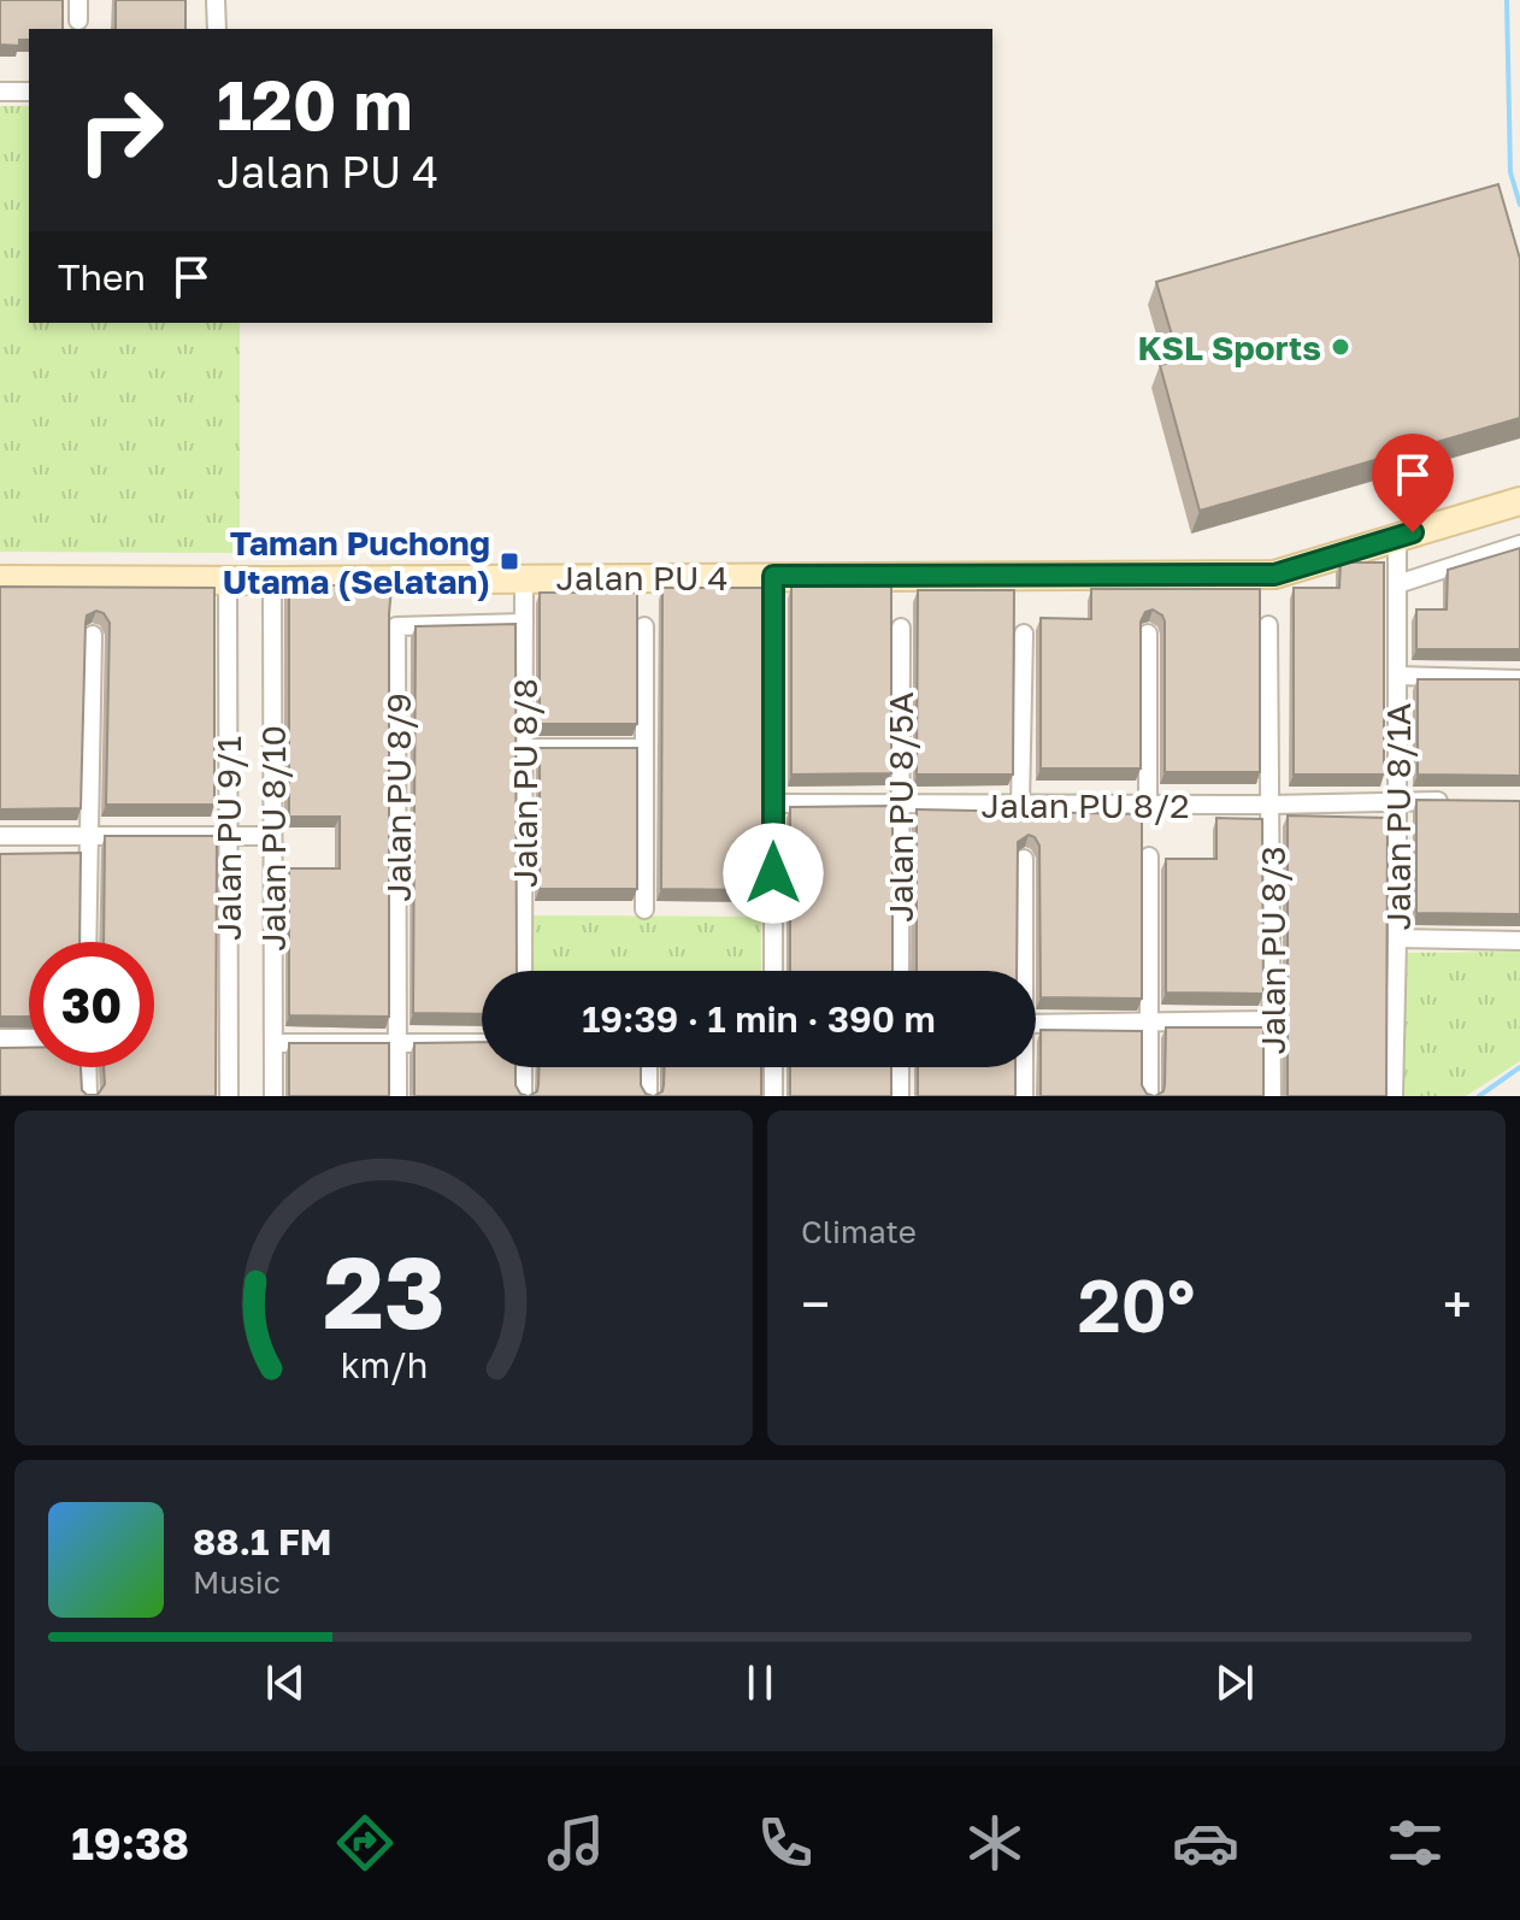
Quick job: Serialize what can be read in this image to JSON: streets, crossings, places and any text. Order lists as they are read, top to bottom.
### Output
{
  "streets": {
    "street": [
      "Jalan PU 4",
      "Jalan PU 8/8",
      "Jalan PU 8/9",
      "Jalan PU 8/2",
      "Jalan PU 8/5A",
      "Jalan PU 8/1A",
      "Jalan PU 9/1",
      "Jalan PU 8/10",
      "Jalan PU 8/3"
    ]
  },
  "crossings": [
    ["Jalan PU 4", "Jalan PU 8/8"],
    ["Jalan PU 4", "Jalan PU 8/1A"],
    ["Jalan PU 4", "Jalan PU 9/1"],
    ["Jalan PU 4", "Jalan PU 8/10"],
    ["Jalan PU 8/8", "Jalan PU 8/9"],
    ["Jalan PU 8/2", "Jalan PU 8/5A"],
    ["Jalan PU 8/2", "Jalan PU 8/1A"],
    ["Jalan PU 8/2", "Jalan PU 8/3"]
  ],
  "places": {
    "other": ["KSL Sports"],
    "transit": ["Taman Puchong Utama (Selatan)"]
  },
  "page": {
    "turn": ["120 m", "Jalan PU 4"],
    "then": "Then",
    "limit": "30",
    "trip": "19:39 · 1 min · 390 m",
    "tile": "Climate",
    "heat": ["−", "20°", "+"],
    "song": ["88.1 FM", "Music"],
    "tabs": "19:38",
    "gauge": ["23", "km/h"]
  }
}
